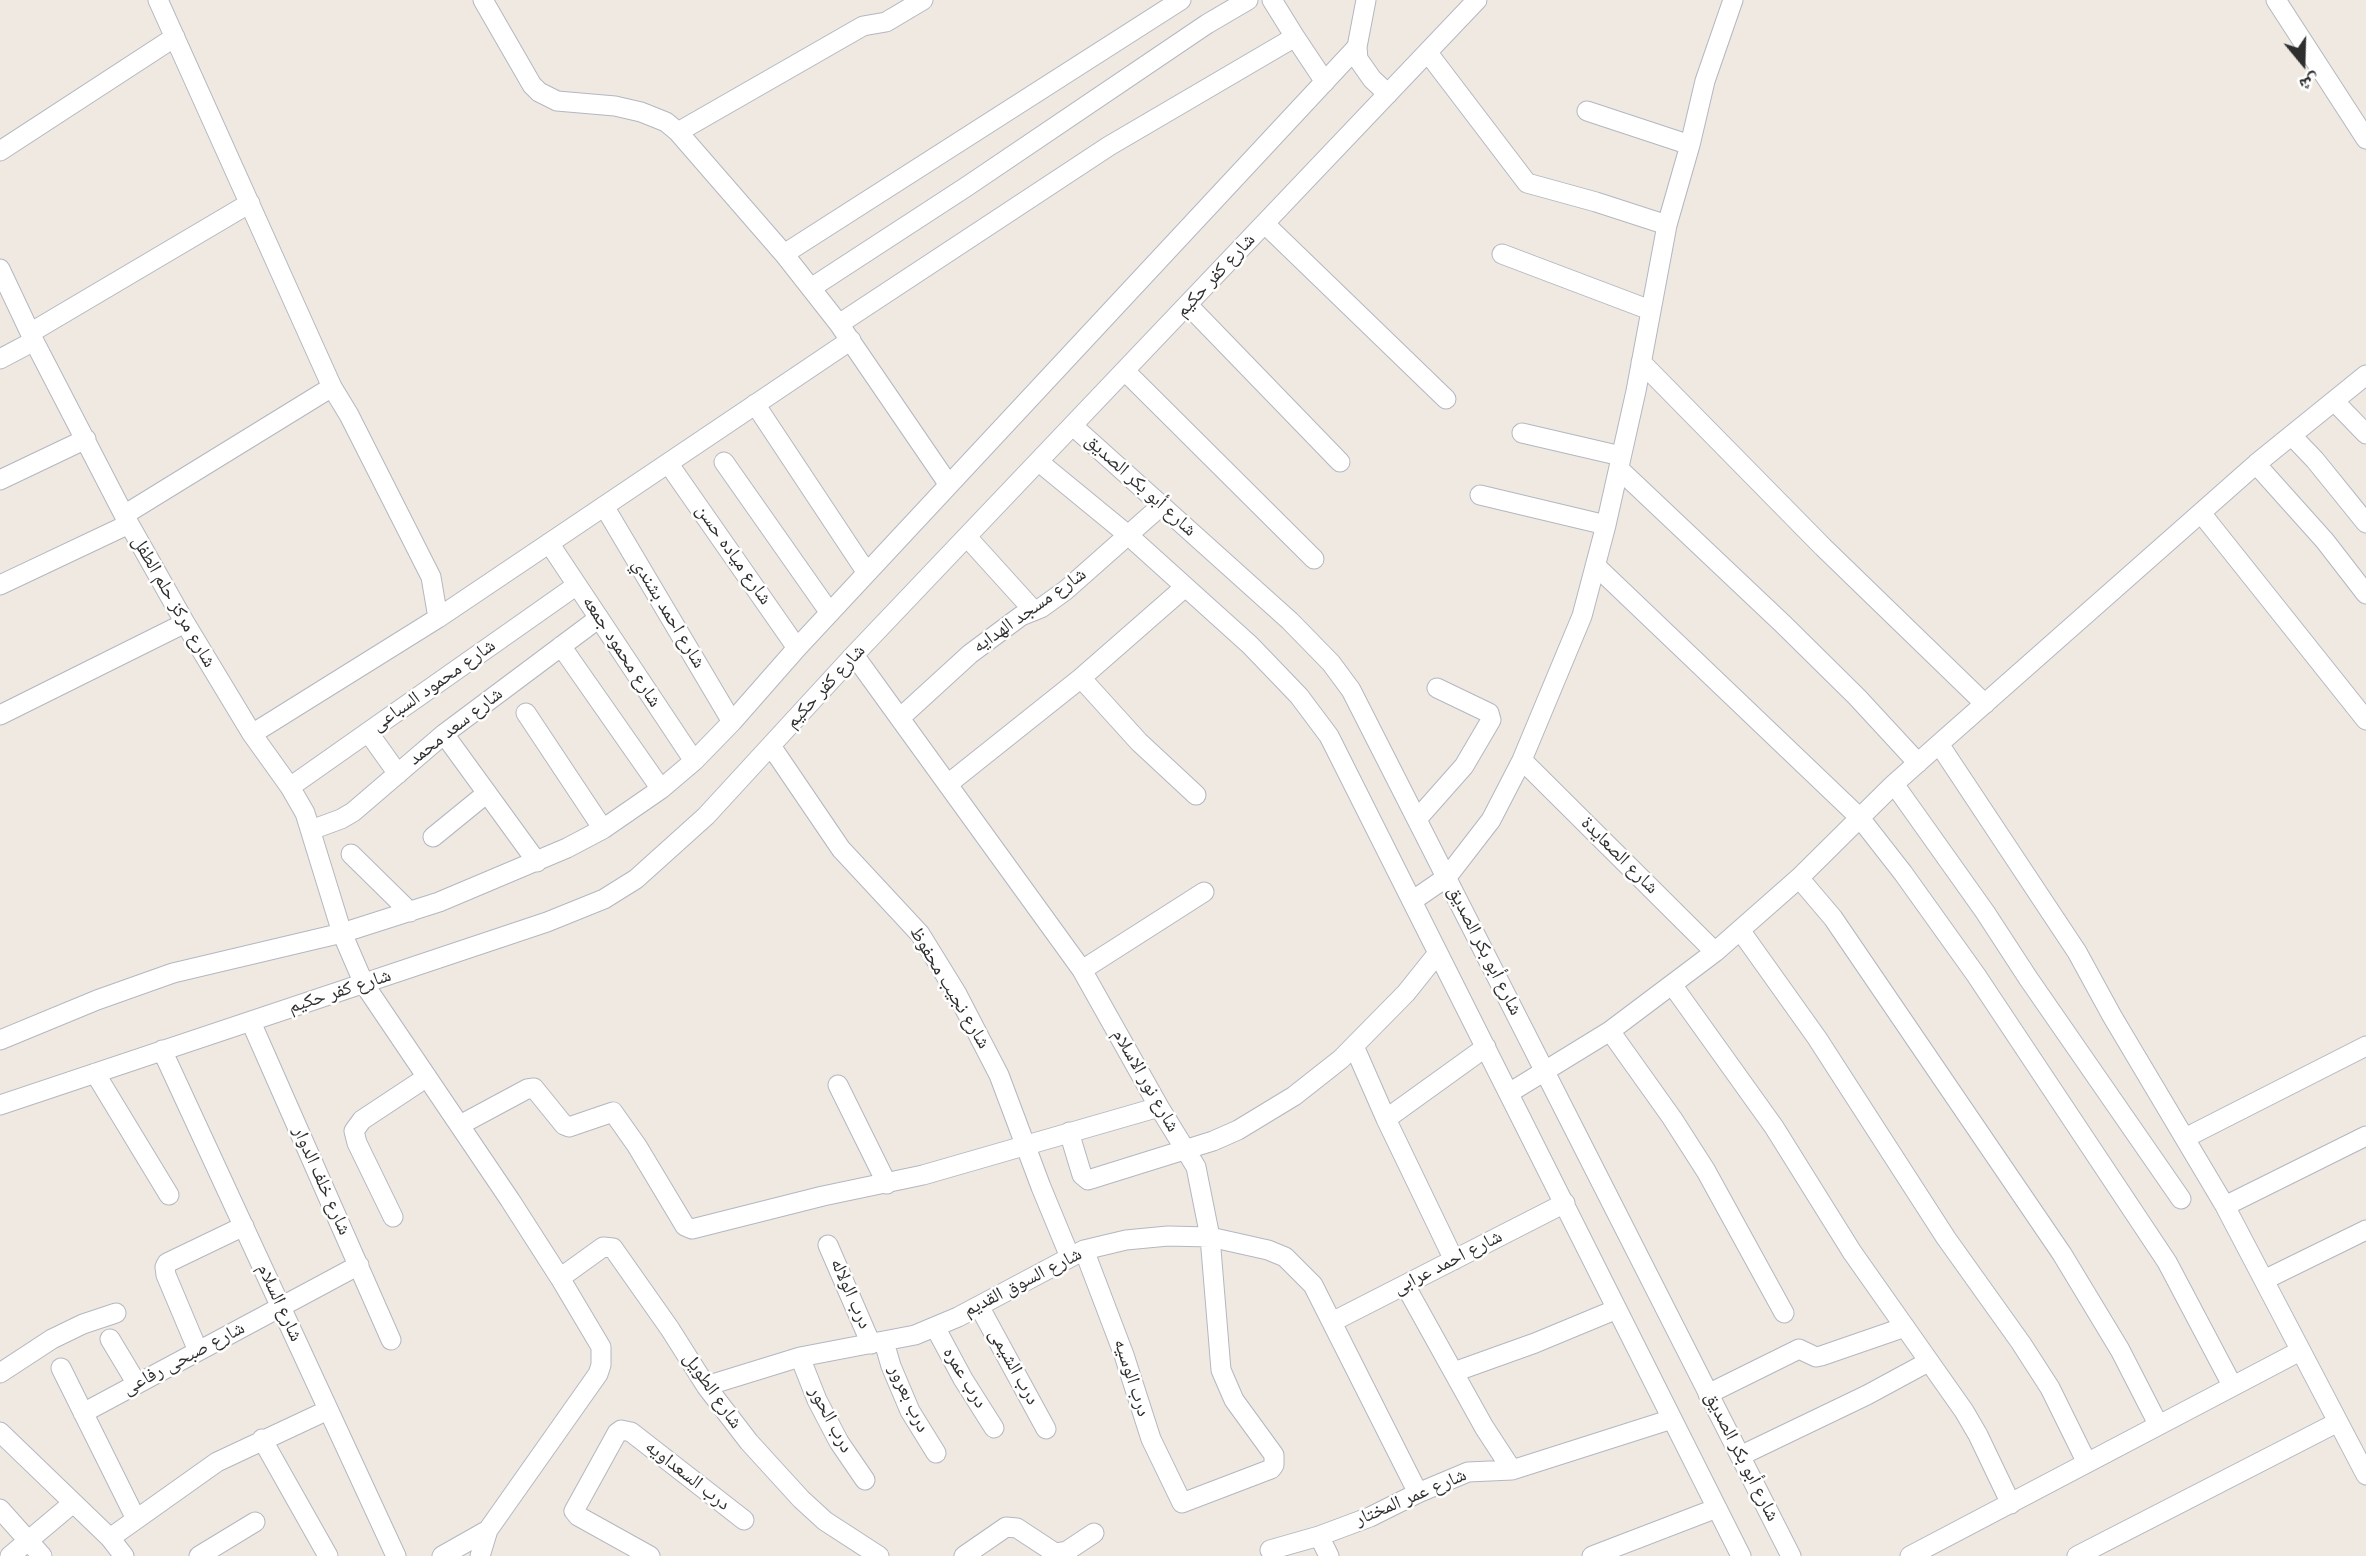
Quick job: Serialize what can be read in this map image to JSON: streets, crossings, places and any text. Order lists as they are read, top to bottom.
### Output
{
  "streets": {
    "street": [
      "شارع كفر حكيم",
      "شارع أبو بكر الصديق",
      "شارع مياده حسن",
      "شارع مركز حلم الطفل",
      "شارع مسجد الهدايه",
      "شارع احمد بشندي",
      "شارع محمود جمعه",
      "شارع محمود السباعى",
      "شارع سعد محمد",
      "شارع الصعايدة",
      "شارع نجيب محفوظ",
      "شارع نور الاسلام",
      "شارع خلف الدوار",
      "شارع احمد عرابى",
      "شارع السوق القديم",
      "درب الولاله",
      "شارع السلام",
      "شارع صبحى رفاعى",
      "درب الشيمى",
      "درب عمره",
      "درب الوسيه",
      "شارع الطويل",
      "درب بعرور",
      "درب الحور",
      "درب السعداويه",
      "شارع عمر المختار"
    ]
  },
  "crossings": [
    ["شارع كفر حكيم", "شارع أبو بكر الصديق"],
    ["شارع كفر حكيم", "شارع مركز حلم الطفل"],
    ["شارع كفر حكيم", "شارع نجيب محفوظ"],
    ["شارع كفر حكيم", "شارع نور الاسلام"],
    ["شارع كفر حكيم", "شارع خلف الدوار"],
    ["شارع كفر حكيم", "شارع السلام"],
    ["شارع أبو بكر الصديق", "شارع مسجد الهدايه"],
    ["شارع مركز حلم الطفل", "شارع محمود السباعى"],
    ["شارع مركز حلم الطفل", "شارع سعد محمد"],
    ["شارع مركز حلم الطفل", "شارع الطويل"],
    ["شارع مسجد الهدايه", "شارع نور الاسلام"],
    ["شارع محمود جمعه", "شارع محمود السباعى"],
    ["شارع محمود جمعه", "شارع سعد محمد"],
    ["شارع نجيب محفوظ", "شارع السوق القديم"],
    ["شارع نجيب محفوظ", "درب الوسيه"],
    ["شارع نور الاسلام", "شارع السوق القديم"],
    ["شارع نور الاسلام", "درب الوسيه"],
    ["شارع خلف الدوار", "شارع صبحى رفاعى"],
    ["شارع احمد عرابى", "شارع السوق القديم"],
    ["شارع السوق القديم", "درب الولاله"],
    ["شارع السوق القديم", "درب الشيمى"],
    ["شارع السوق القديم", "درب عمره"],
    ["شارع السوق القديم", "درب الوسيه"],
    ["شارع السوق القديم", "شارع الطويل"],
    ["شارع السوق القديم", "درب بعرور"],
    ["شارع السوق القديم", "درب الحور"],
    ["شارع السوق القديم", "شارع عمر المختار"],
    ["درب الولاله", "درب بعرور"],
    ["شارع السلام", "شارع صبحى رفاعى"]
  ],
  "north": "bottom"
}
